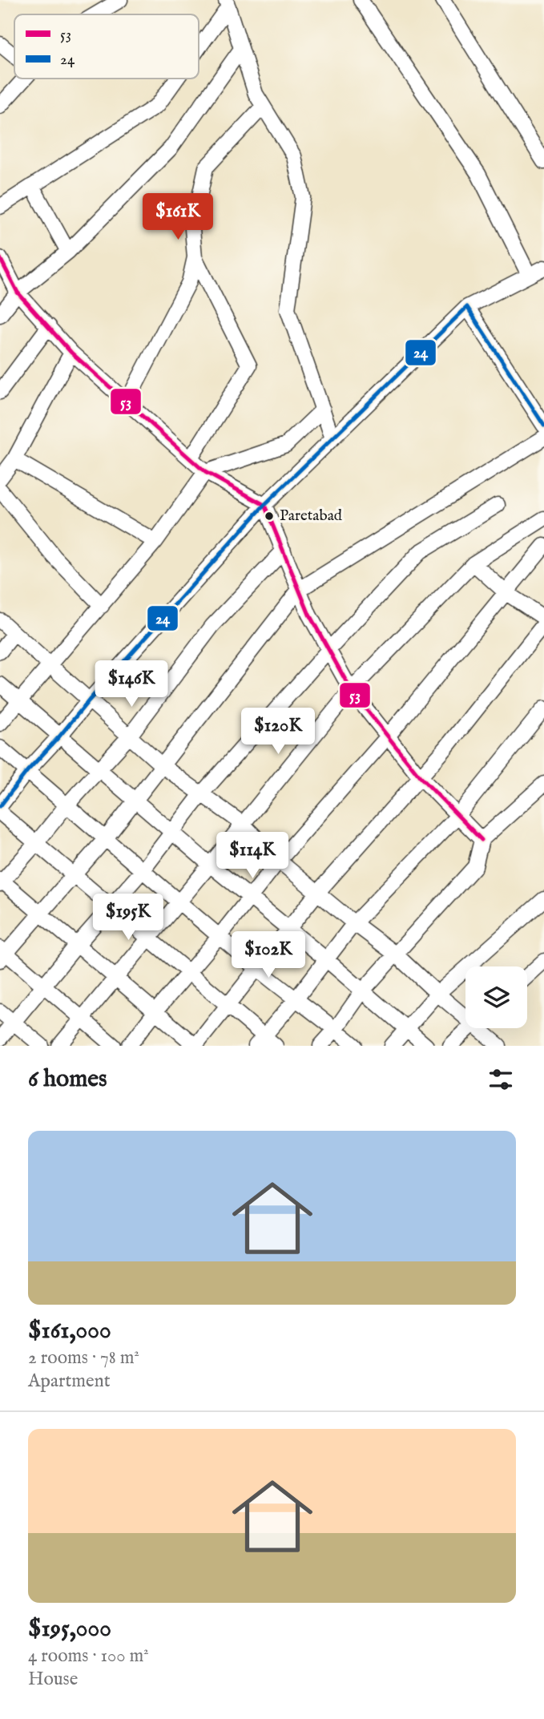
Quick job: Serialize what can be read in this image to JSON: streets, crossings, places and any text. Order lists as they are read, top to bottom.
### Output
{
  "places": ["Paretabad"],
  "lines": ["transit line 53", "transit line 24"],
  "legend": ["53", "24"],
  "page": {
    "price": [
      "$161K",
      "$146K",
      "$120K",
      "$114K",
      "$195K",
      "$102K"
    ],
    "heading": "6 homes",
    "list": [
      {
        "name": "$161,000",
        "note": "2 rooms · 78 m² · Apartment"
      },
      {
        "name": "$195,000",
        "note": "4 rooms · 100 m² · House"
      }
    ]
  }
}
